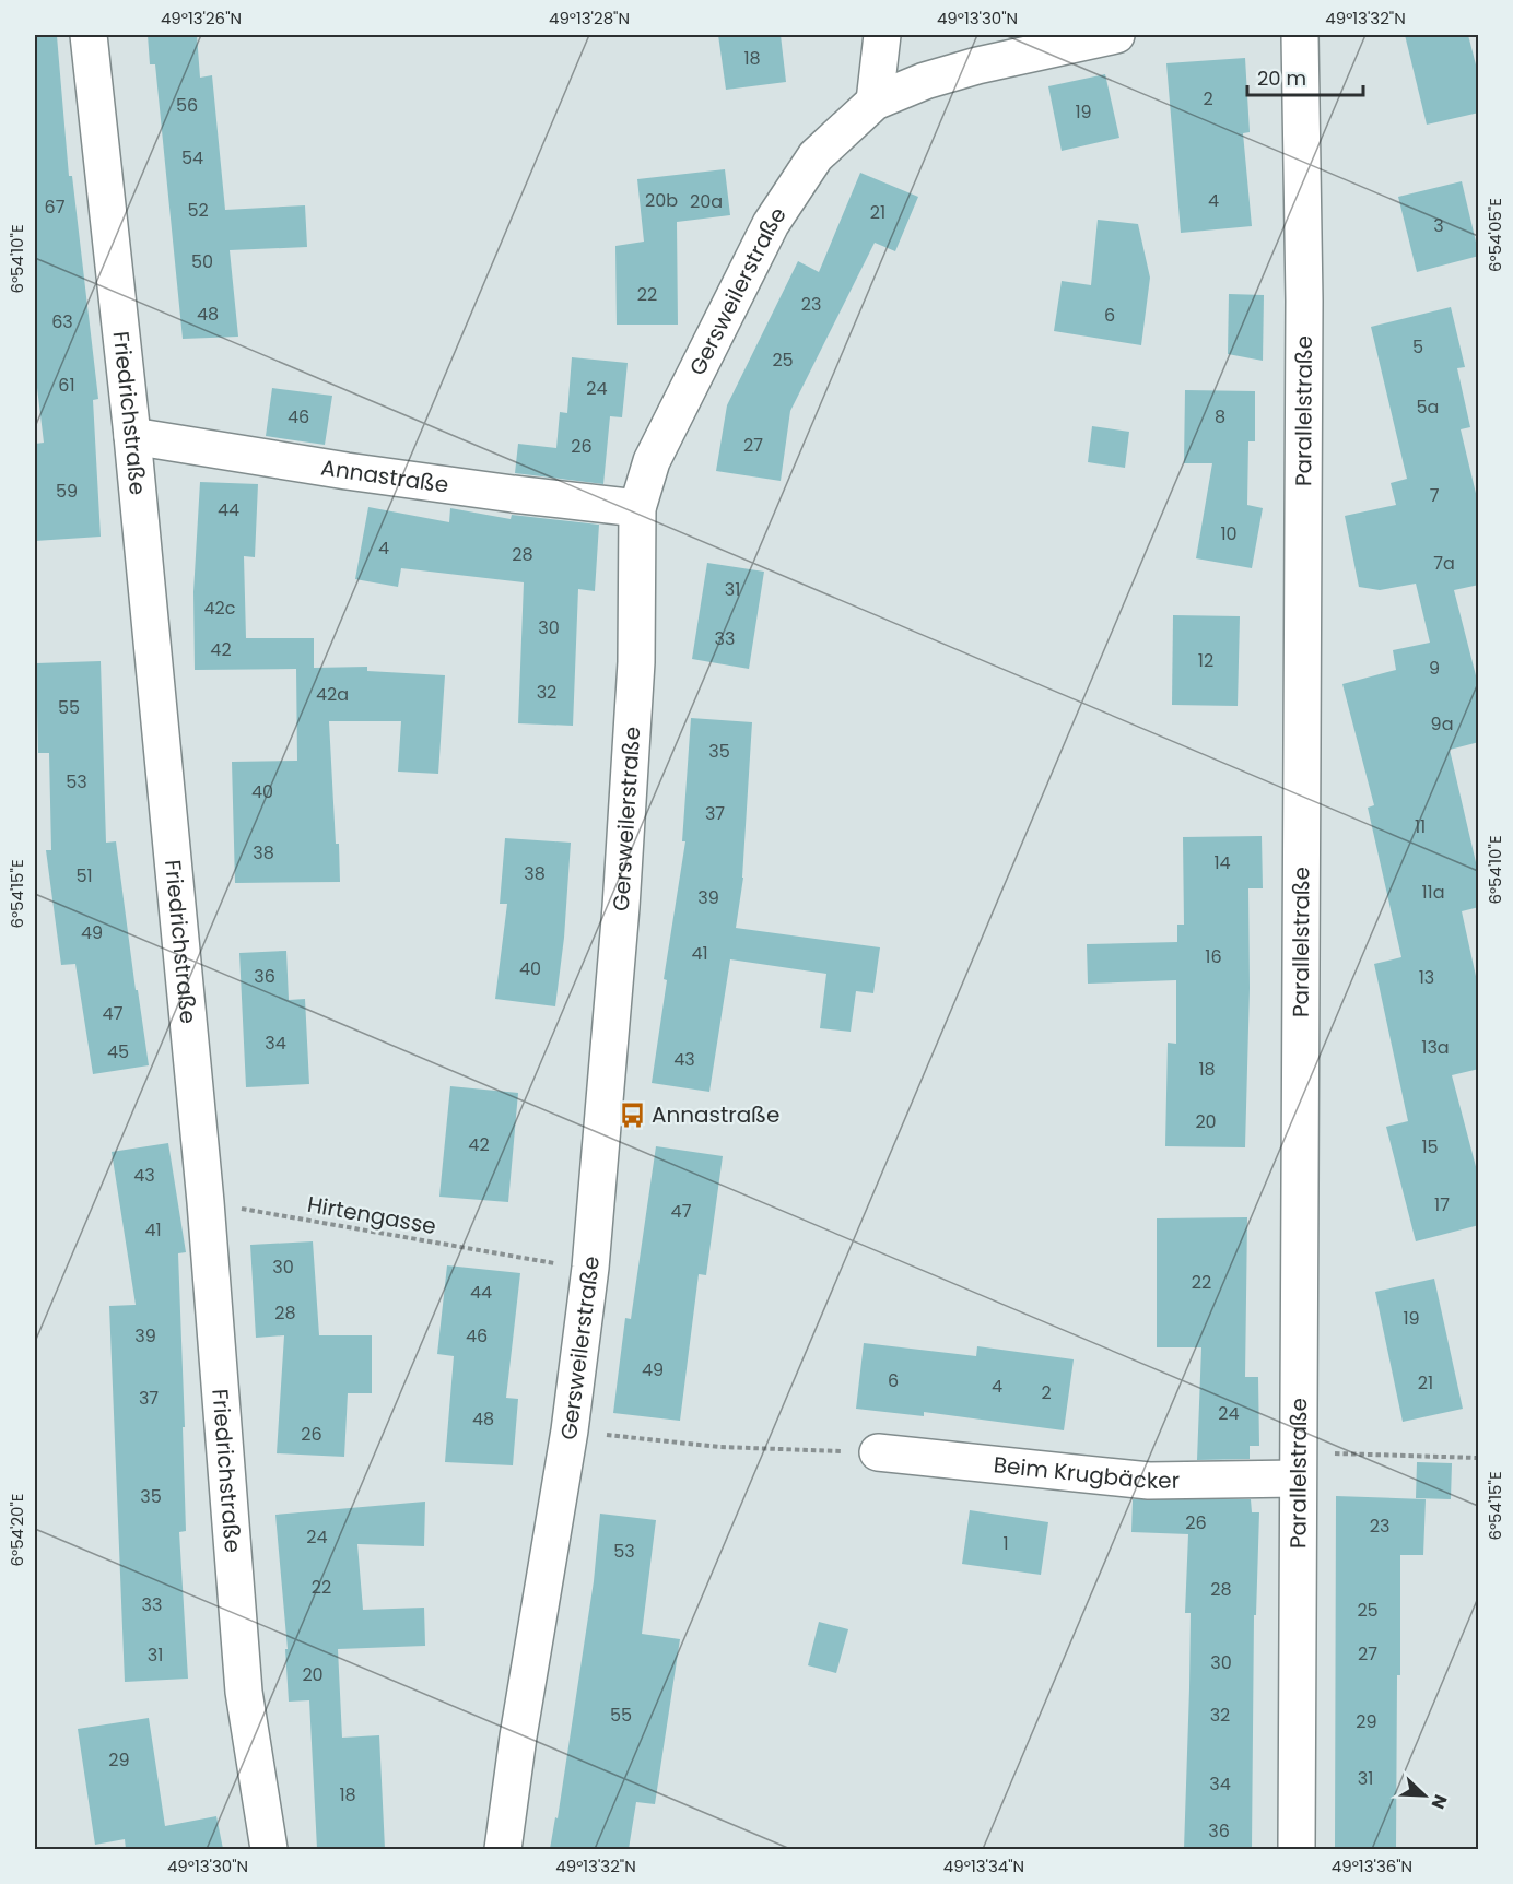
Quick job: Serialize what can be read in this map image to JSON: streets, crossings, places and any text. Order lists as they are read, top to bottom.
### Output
{
  "streets": {
    "street": [
      "Gersweilerstraße",
      "Parallelstraße",
      "Friedrichstraße",
      "Annastraße",
      "Beim Krugbäcker"
    ],
    "path": ["Hirtengasse"]
  },
  "crossings": [
    ["Gersweilerstraße", "Annastraße"],
    ["Parallelstraße", "Beim Krugbäcker"],
    ["Friedrichstraße", "Annastraße"],
    ["Friedrichstraße", "Hirtengasse"]
  ],
  "places": {
    "bus stop": ["Annastraße"]
  },
  "house_numbers": [
    "18",
    "2",
    "56",
    "19",
    "54",
    "20b",
    "4",
    "20a",
    "67",
    "52",
    "21",
    "3",
    "50",
    "22",
    "23",
    "48",
    "6",
    "63",
    "5",
    "25",
    "61",
    "24",
    "5a",
    "46",
    "8",
    "27",
    "26",
    "59",
    "7",
    "44",
    "10",
    "4",
    "28",
    "7a",
    "31",
    "42c",
    "30",
    "33",
    "42",
    "12",
    "9",
    "32",
    "42a",
    "55",
    "9a",
    "35",
    "53",
    "40",
    "37",
    "11",
    "38",
    "14",
    "38",
    "51",
    "11a",
    "39",
    "49",
    "41",
    "16",
    "40",
    "36",
    "13",
    "47",
    "34",
    "13a",
    "45",
    "43",
    "18",
    "20",
    "42",
    "15",
    "43",
    "17",
    "47",
    "41",
    "30",
    "22",
    "44",
    "28",
    "19",
    "39",
    "46",
    "49",
    "6",
    "21",
    "4",
    "2",
    "37",
    "24",
    "48",
    "26",
    "35",
    "26",
    "23",
    "24",
    "1",
    "53",
    "22",
    "28",
    "33",
    "25",
    "27",
    "31",
    "30",
    "20",
    "55",
    "32",
    "29",
    "29",
    "31",
    "34",
    "18",
    "36"
  ],
  "scale_bar": "20 m",
  "north": "bottom right",
  "coordinates": [
    "49°13'26\"N",
    "49°13'28\"N",
    "49°13'30\"N",
    "49°13'32\"N",
    "6°54'05\"E",
    "6°54'10\"E",
    "6°54'15\"E",
    "6°54'20\"E",
    "49°13'34\"N",
    "49°13'36\"N"
  ]
}
